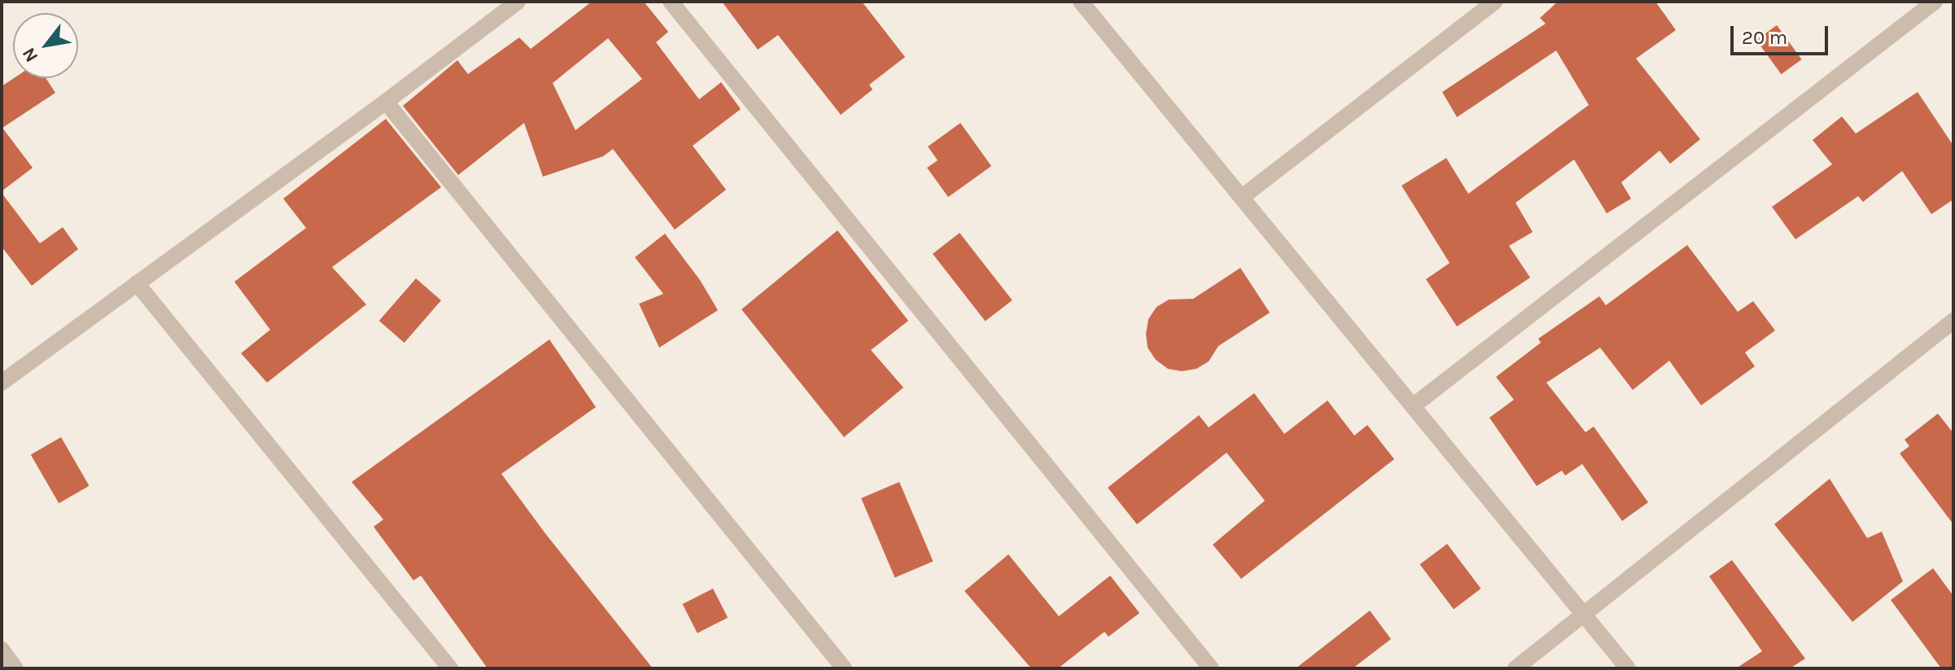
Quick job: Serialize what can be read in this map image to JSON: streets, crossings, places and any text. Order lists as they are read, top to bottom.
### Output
{
  "scale_bar": "20 m",
  "north": "bottom left"
}
